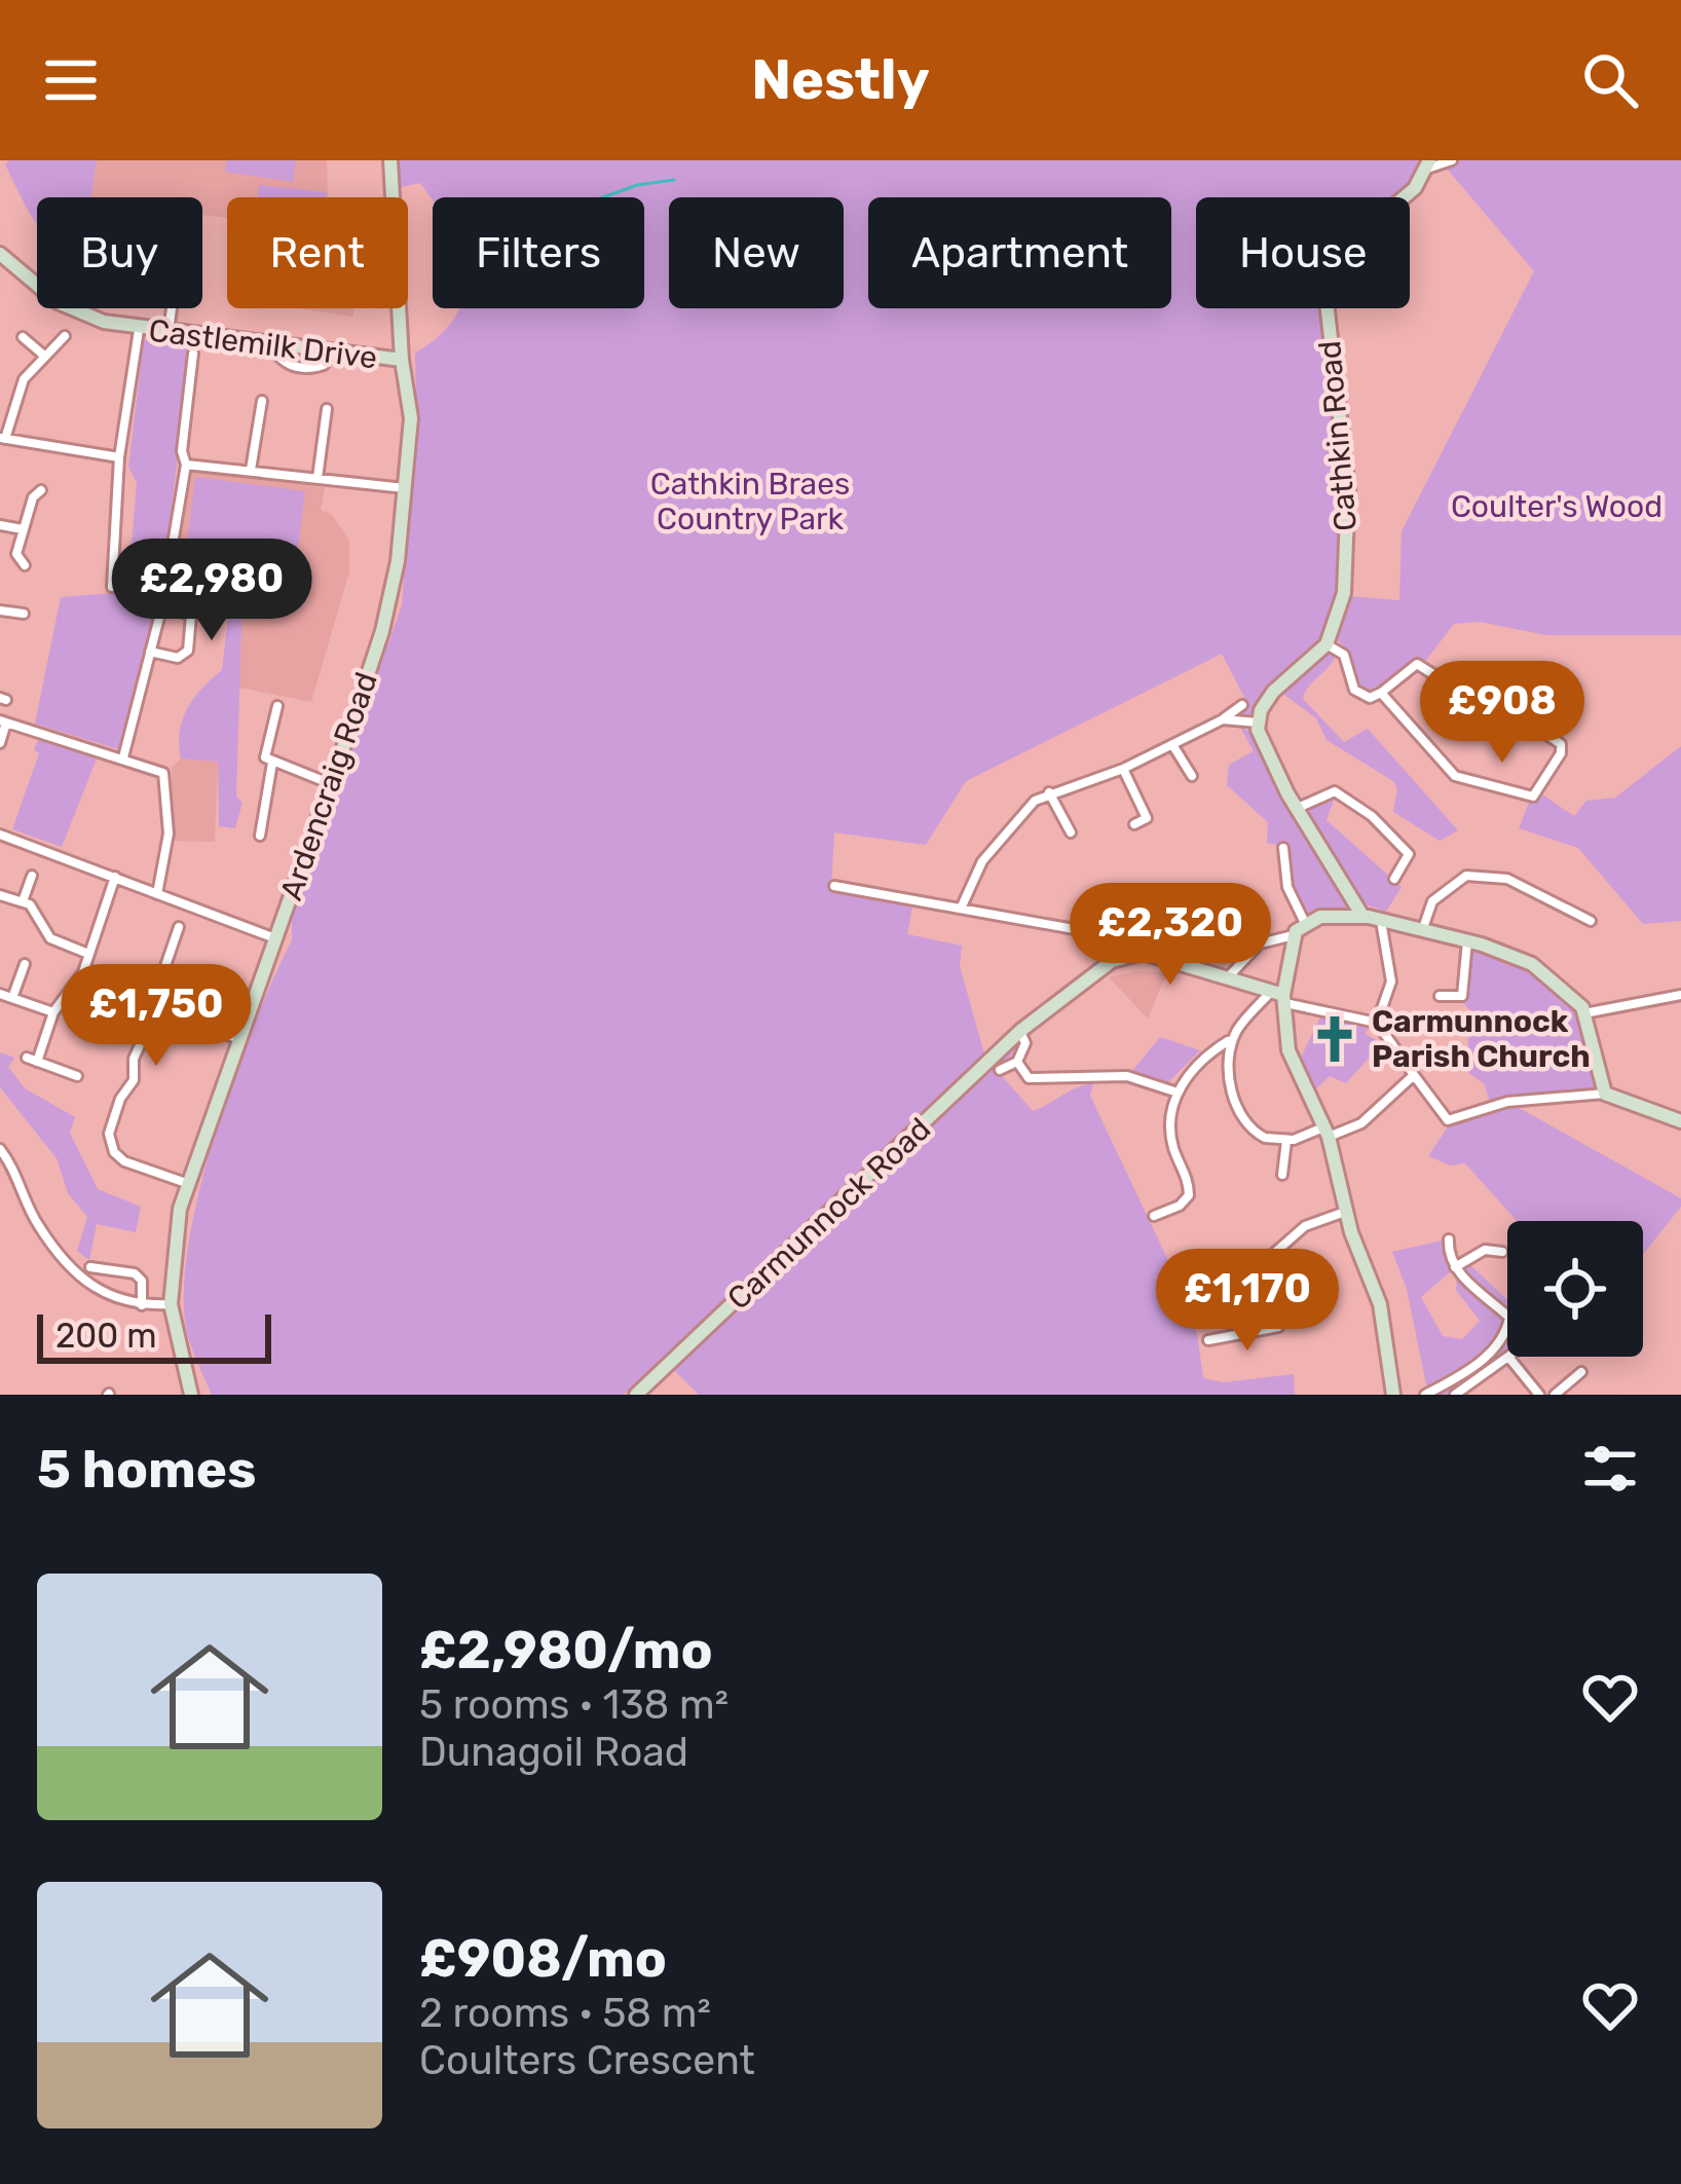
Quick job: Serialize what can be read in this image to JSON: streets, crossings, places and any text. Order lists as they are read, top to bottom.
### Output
{
  "streets": {
    "street": [
      "Castlemilk Drive",
      "Cathkin Road",
      "Ardencraig Road",
      "Carmunnock Road"
    ]
  },
  "crossings": [
    ["Castlemilk Drive", "Ardencraig Road"]
  ],
  "parks": ["Cathkin Braes Country Park", "Coulter's Wood"],
  "places": {
    "church": ["Carmunnock Parish Church"]
  },
  "scale_bar": "200 m",
  "page": {
    "header": "Nestly",
    "chip": [
      "Buy",
      "Rent",
      "Filters",
      "New",
      "Apartment",
      "House"
    ],
    "price": [
      "£2,980",
      "£908",
      "£2,320",
      "£1,750",
      "£1,170"
    ],
    "scale": "200 m",
    "heading": "5 homes",
    "list": [
      {
        "name": "£2,980/mo",
        "note": "5 rooms · 138 m² · Dunagoil Road"
      },
      {
        "name": "£908/mo",
        "note": "2 rooms · 58 m² · Coulters Crescent"
      }
    ]
  }
}
